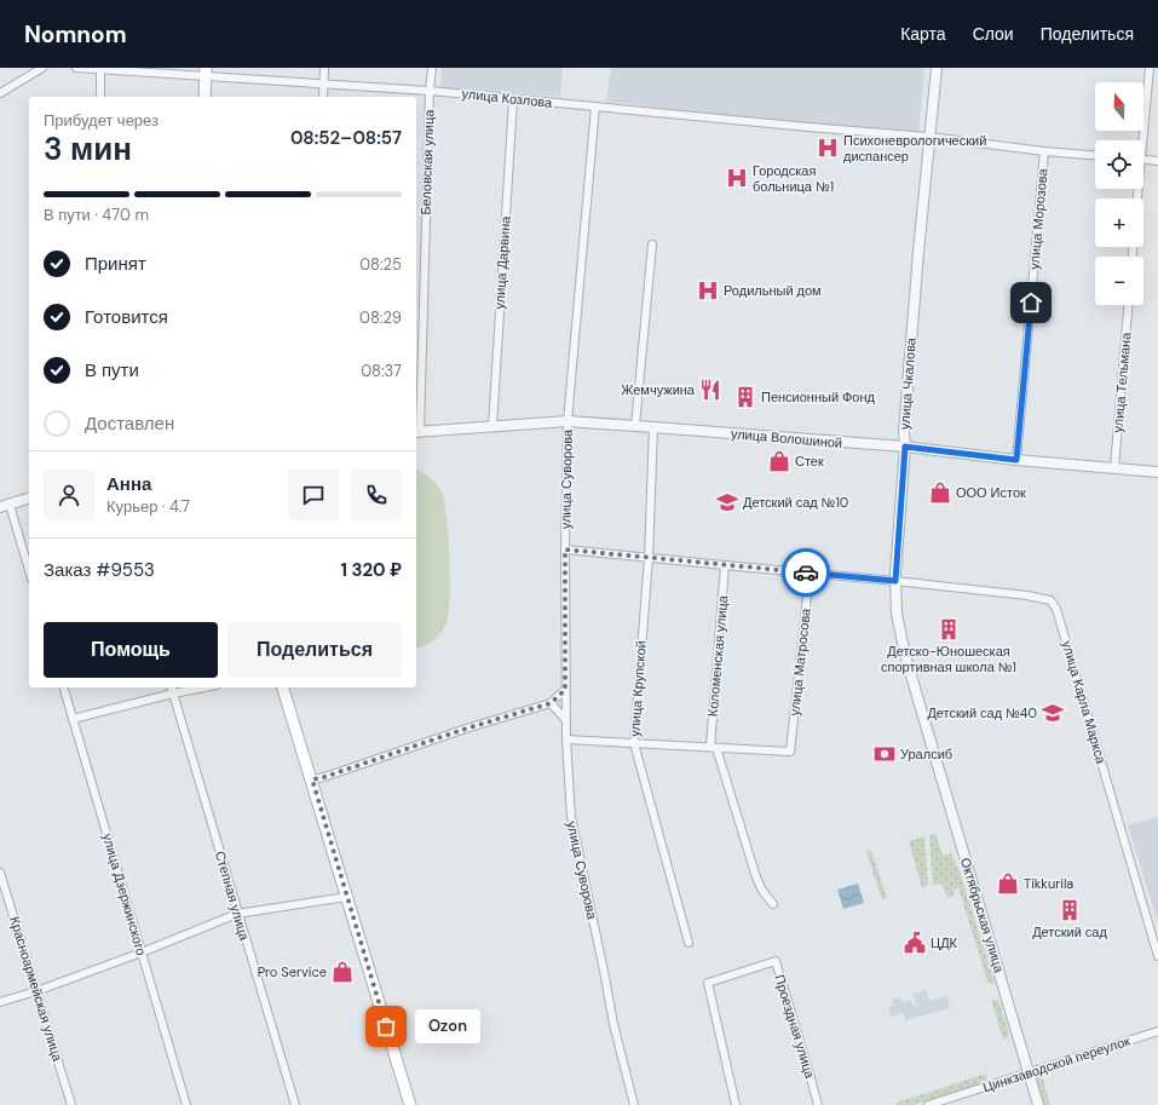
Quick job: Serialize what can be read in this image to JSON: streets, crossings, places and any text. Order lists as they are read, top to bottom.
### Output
{
  "streets": {
    "street": [
      "улица Козлова",
      "Беловская улица",
      "улица Морозова",
      "улица Дарвина",
      "улица Тельмана",
      "улица Чкалова",
      "улица Волошиной",
      "улица Суворова",
      "Коломенская улица",
      "улица Матросова",
      "улица Крупской",
      "улица Карла Маркса",
      "улица Дзержинского",
      "Степная улица",
      "Октябрьская улица",
      "Красноармейская улица",
      "Проездная улица",
      "Цинкзаводской переулок"
    ]
  },
  "crossings": [
    ["улица Козлова", "Беловская улица"],
    ["улица Козлова", "улица Морозова"],
    ["улица Козлова", "улица Дарвина"],
    ["улица Козлова", "улица Чкалова"],
    ["улица Козлова", "улица Суворова"],
    ["Беловская улица", "улица Волошиной"],
    ["улица Морозова", "улица Волошиной"],
    ["улица Дарвина", "улица Волошиной"],
    ["улица Тельмана", "улица Волошиной"],
    ["улица Чкалова", "улица Волошиной"],
    ["улица Чкалова", "улица Карла Маркса"],
    ["улица Чкалова", "Октябрьская улица"],
    ["улица Волошиной", "улица Суворова"],
    ["улица Волошиной", "улица Крупской"],
    ["улица Суворова", "улица Карла Маркса"],
    ["Коломенская улица", "улица Матросова"],
    ["Коломенская улица", "улица Карла Маркса"],
    ["улица Матросова", "улица Карла Маркса"],
    ["улица Крупской", "улица Карла Маркса"],
    ["Октябрьская улица", "Цинкзаводской переулок"]
  ],
  "places": {
    "hospital": ["Психоневрологический диспансер", "Городская больница №1", "Родильный дом"],
    "restaurant": ["Жемчужина"],
    "building": ["Пенсионный Фонд", "Детско-Юношеская спортивная школа №1", "Детский сад"],
    "shop": [
      "Стек",
      "ООО Исток",
      "Tikkurila",
      "Pro Service"
    ],
    "school or university": ["Детский сад №10", "Детский сад №40"],
    "bank": ["Уралсиб"],
    "public building": ["ЦДК"],
    "other": ["Ozon"]
  },
  "north": "top",
  "page": {
    "header": "Nomnom",
    "nav": ["Карта", "Слои", "Поделиться"],
    "map_buttons": ["+", "−"],
    "heading": ["3 мин", "Прибудет через", "08:52–08:57"],
    "panel": [
      "Анна",
      "Курьер · 4.7",
      "Заказ #9553",
      "1 320 ₽"
    ],
    "bar": "В пути · 470 m",
    "list": [
      ["Принят", "08:25"],
      ["Готовится", "08:29"],
      ["В пути", "08:37"],
      "Доставлен"
    ],
    "buttons": ["Помощь", "Поделиться"],
    "bubble": "Ozon"
  }
}
